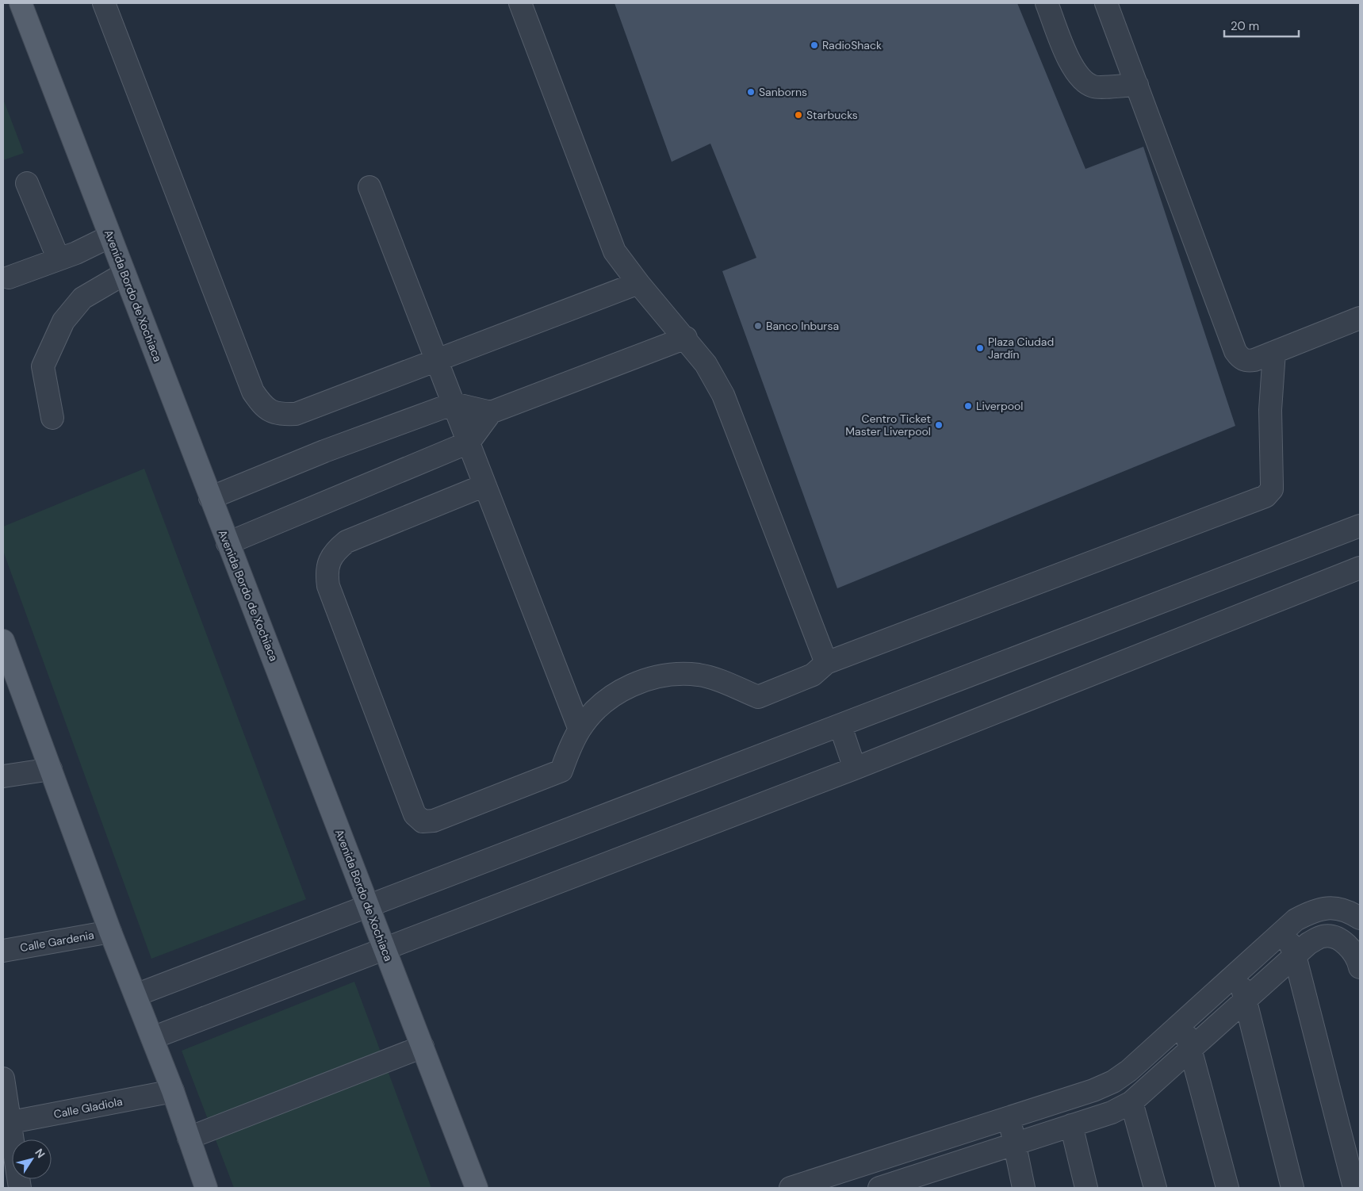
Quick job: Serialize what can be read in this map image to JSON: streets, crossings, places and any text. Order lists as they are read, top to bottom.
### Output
{
  "streets": {
    "main road": ["Avenida Bordo de Xochiaca"],
    "street": ["Calle Gardenia", "Calle Gladiola"]
  },
  "places": [
    "RadioShack",
    "Sanborns",
    "Starbucks",
    "Banco Inbursa",
    "Plaza Ciudad Jardín",
    "Liverpool",
    "Centro Ticket Master Liverpool"
  ],
  "scale_bar": "20 m",
  "north": "top right"
}
